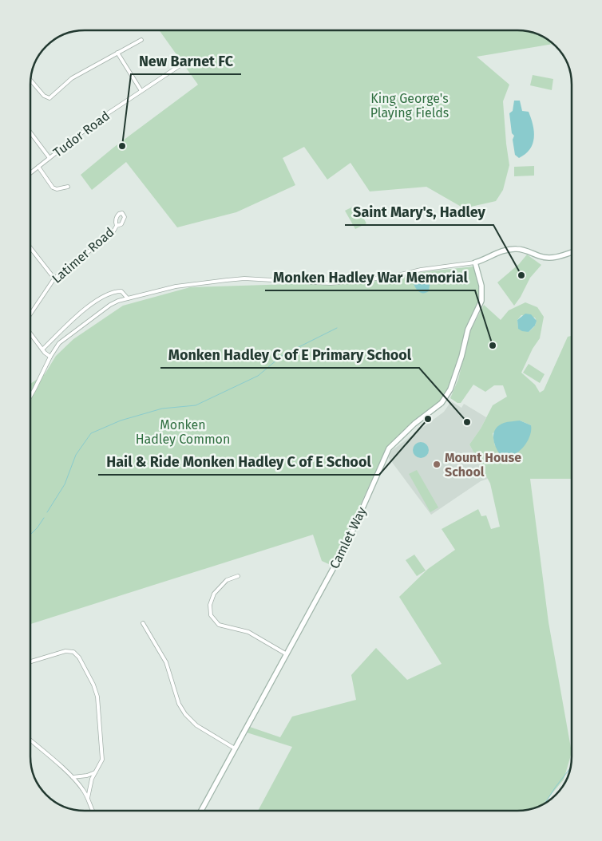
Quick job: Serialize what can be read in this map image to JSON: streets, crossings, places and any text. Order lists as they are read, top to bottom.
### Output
{
  "streets": {
    "street": ["Tudor Road", "Latimer Road", "Camlet Way"]
  },
  "parks": ["King George's Playing Fields", "Monken Hadley Common"],
  "places": [
    "New Barnet FC",
    "Saint Mary's, Hadley",
    "Monken Hadley War Memorial",
    "Hail & Ride Monken Hadley C of E School",
    "Monken Hadley C of E Primary School",
    "Mount House School"
  ]
}
